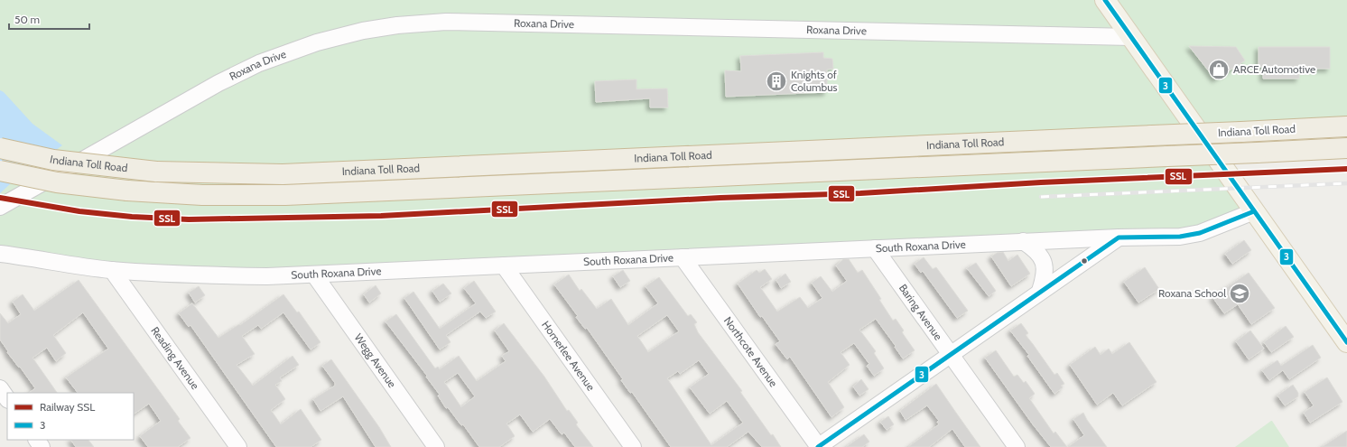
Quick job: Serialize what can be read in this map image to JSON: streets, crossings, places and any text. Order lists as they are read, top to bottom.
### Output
{
  "streets": {
    "highway": ["Indiana Toll Road"],
    "street": [
      "Roxana Drive",
      "South Roxana Drive",
      "Baring Avenue",
      "Northcote Avenue",
      "Homerlee Avenue",
      "Reading Avenue",
      "Wegg Avenue"
    ]
  },
  "crossings": [
    ["South Roxana Drive", "Baring Avenue"],
    ["South Roxana Drive", "Northcote Avenue"],
    ["South Roxana Drive", "Homerlee Avenue"],
    ["South Roxana Drive", "Reading Avenue"],
    ["South Roxana Drive", "Wegg Avenue"]
  ],
  "places": {
    "shop": ["ARCE Automotive"],
    "building": ["Knights of Columbus"],
    "school or university": ["Roxana School"]
  },
  "lines": ["transit line 3", "rail line SSL"],
  "legend": ["Railway SSL", "3"],
  "scale_bar": "50 m"
}
